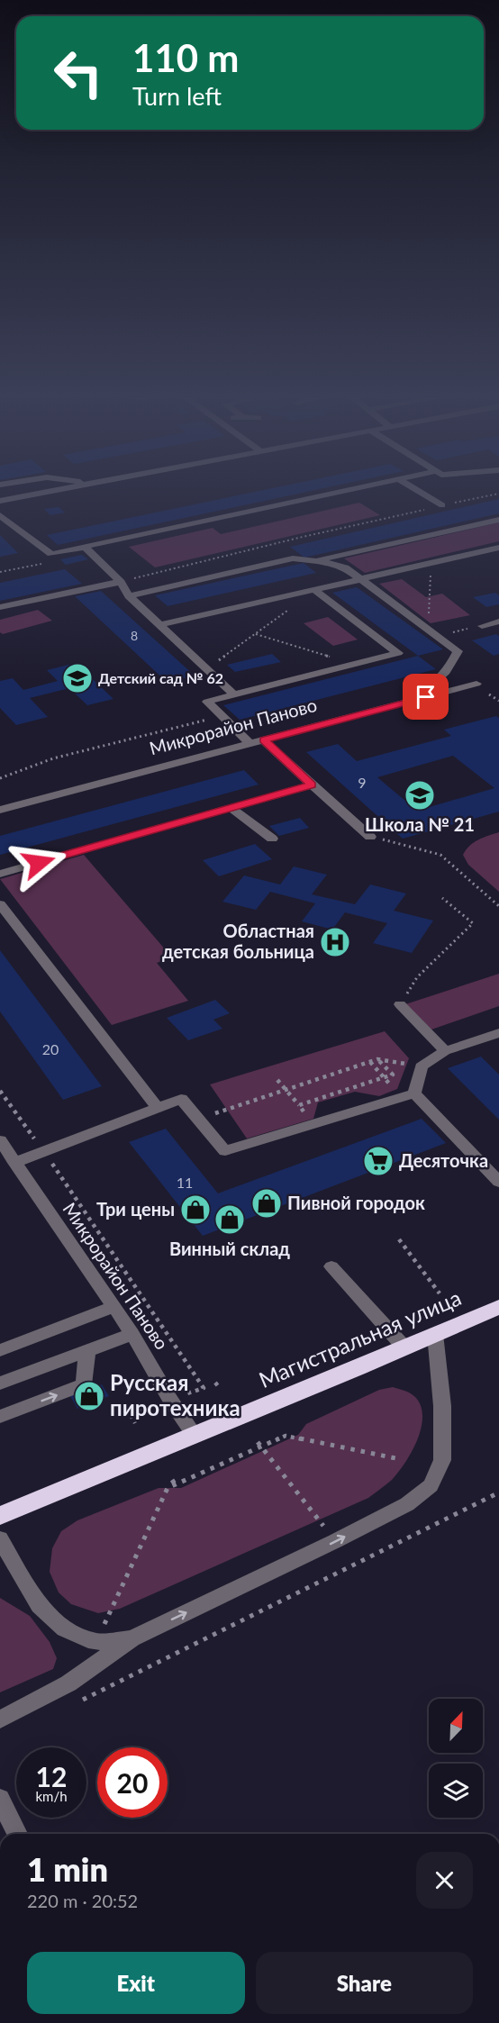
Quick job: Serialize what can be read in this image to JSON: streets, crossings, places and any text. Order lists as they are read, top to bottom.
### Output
{
  "streets": {
    "highway": ["Магистральная улица"],
    "street": ["Микрорайон Паново"]
  },
  "crossings": [
    ["Микрорайон Паново", "Магистральная улица"]
  ],
  "places": {
    "school or university": ["Детский сад № 62", "Школа № 21"],
    "hospital": ["Областная детская больница"],
    "supermarket": ["Десяточка"],
    "shop": [
      "Пивной городок",
      "Три цены",
      "Винный склад",
      "Русская пиротехника"
    ]
  },
  "house_numbers": [
    "8",
    "9",
    "20",
    "11"
  ],
  "north": "top right",
  "page": {
    "turn": ["110 m", "Turn left"],
    "speed": "12 km/h",
    "limit": "20",
    "heading": ["1 min", "220 m · 20:52"],
    "buttons": ["Exit", "Share"]
  }
}
